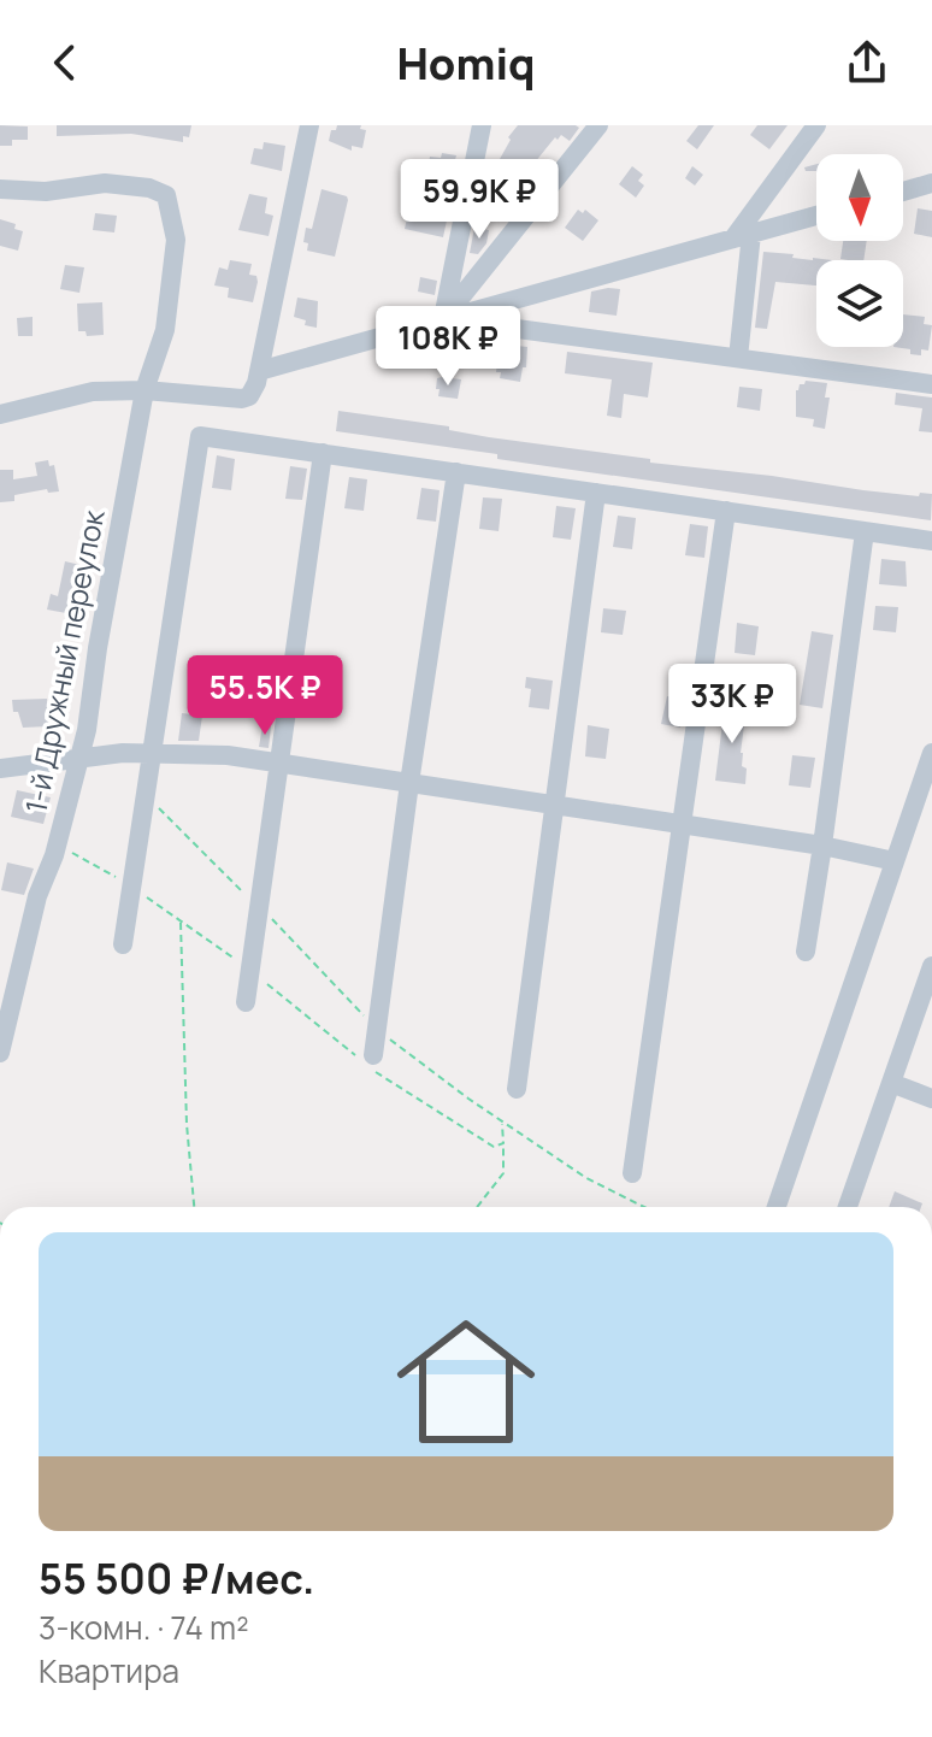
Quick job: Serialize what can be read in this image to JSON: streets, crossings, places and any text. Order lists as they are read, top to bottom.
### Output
{
  "streets": {
    "street": ["1-й Дружный переулок"]
  },
  "north": "bottom",
  "page": {
    "header": "Homiq",
    "price": [
      "59.9K ₽",
      "108K ₽",
      "55.5K ₽",
      "33K ₽"
    ],
    "list": [
      {
        "name": "55 500 ₽/мес.",
        "note": "3-комн. · 74 m² · Квартира"
      }
    ]
  }
}
